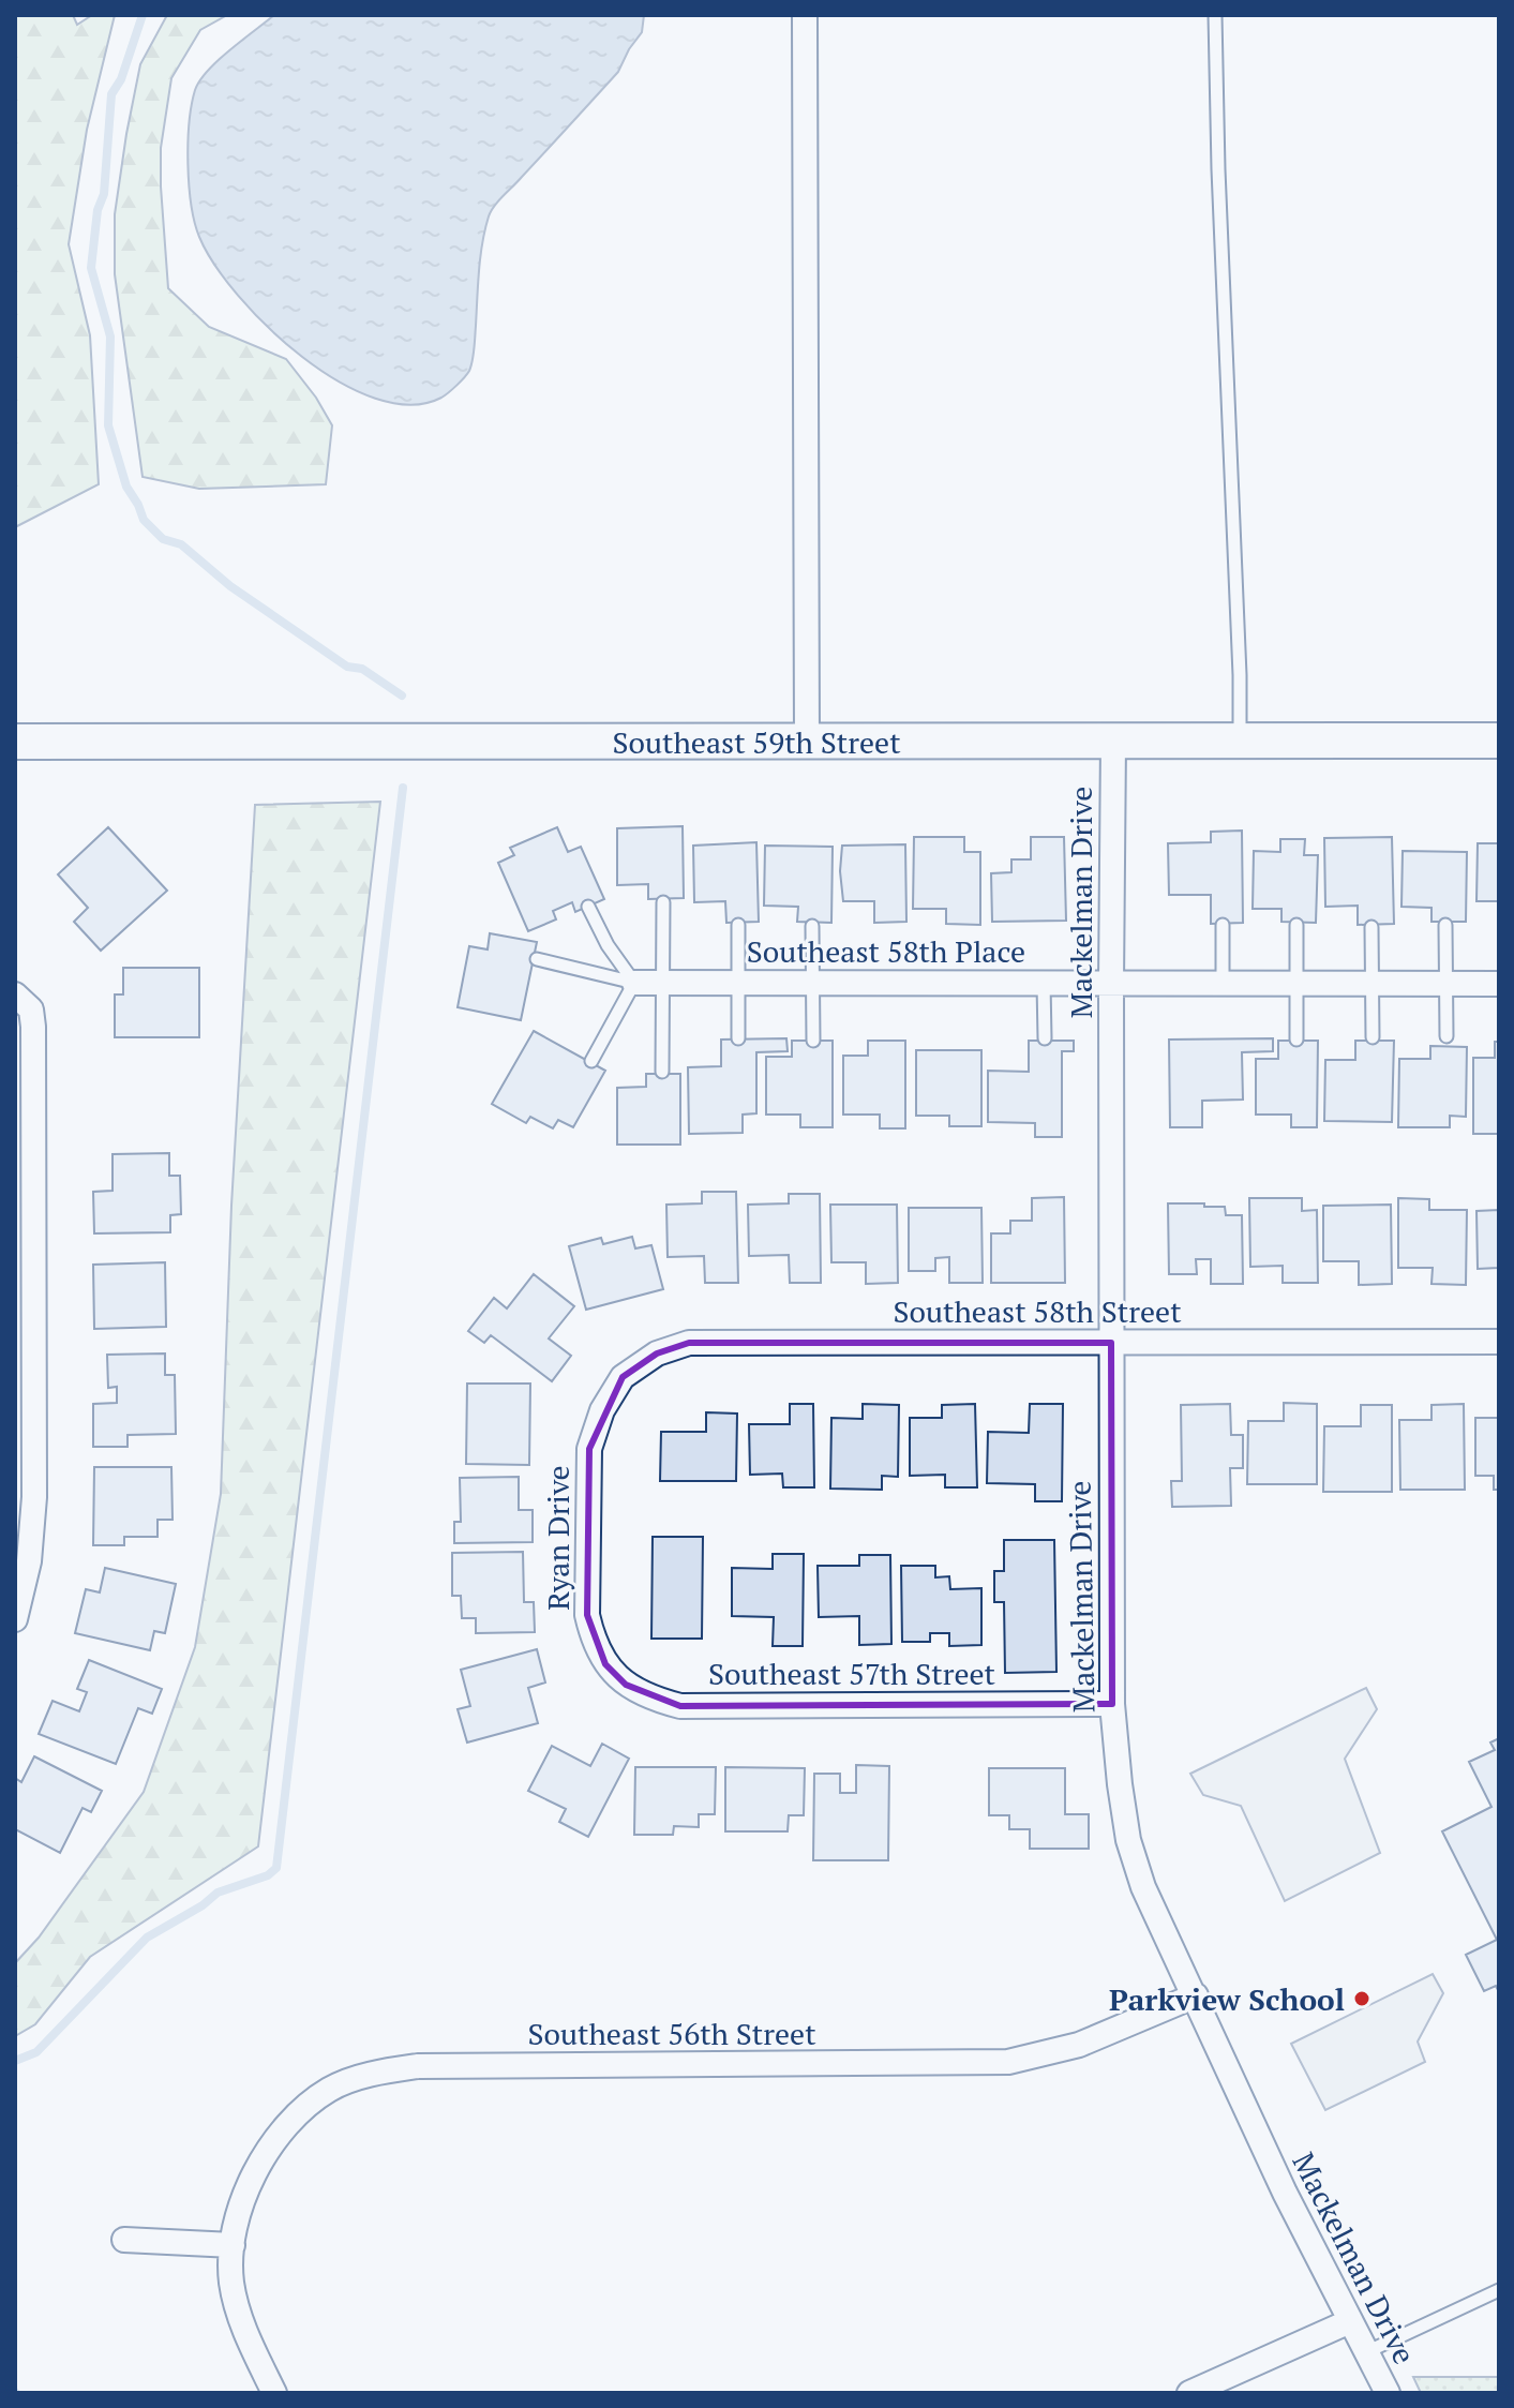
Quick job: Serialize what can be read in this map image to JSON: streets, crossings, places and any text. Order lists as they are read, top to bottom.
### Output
{
  "streets": {
    "main road": ["Southeast 59th Street"],
    "street": [
      "Mackelman Drive",
      "Southeast 58th Place",
      "Southeast 58th Street",
      "Ryan Drive",
      "Southeast 57th Street",
      "Southeast 56th Street"
    ]
  },
  "crossings": [
    ["Southeast 59th Street", "Mackelman Drive"],
    ["Mackelman Drive", "Southeast 58th Place"],
    ["Mackelman Drive", "Southeast 58th Street"],
    ["Mackelman Drive", "Southeast 57th Street"],
    ["Mackelman Drive", "Southeast 56th Street"],
    ["Southeast 58th Street", "Ryan Drive"],
    ["Ryan Drive", "Southeast 57th Street"]
  ],
  "places": ["Parkview School"]
}
